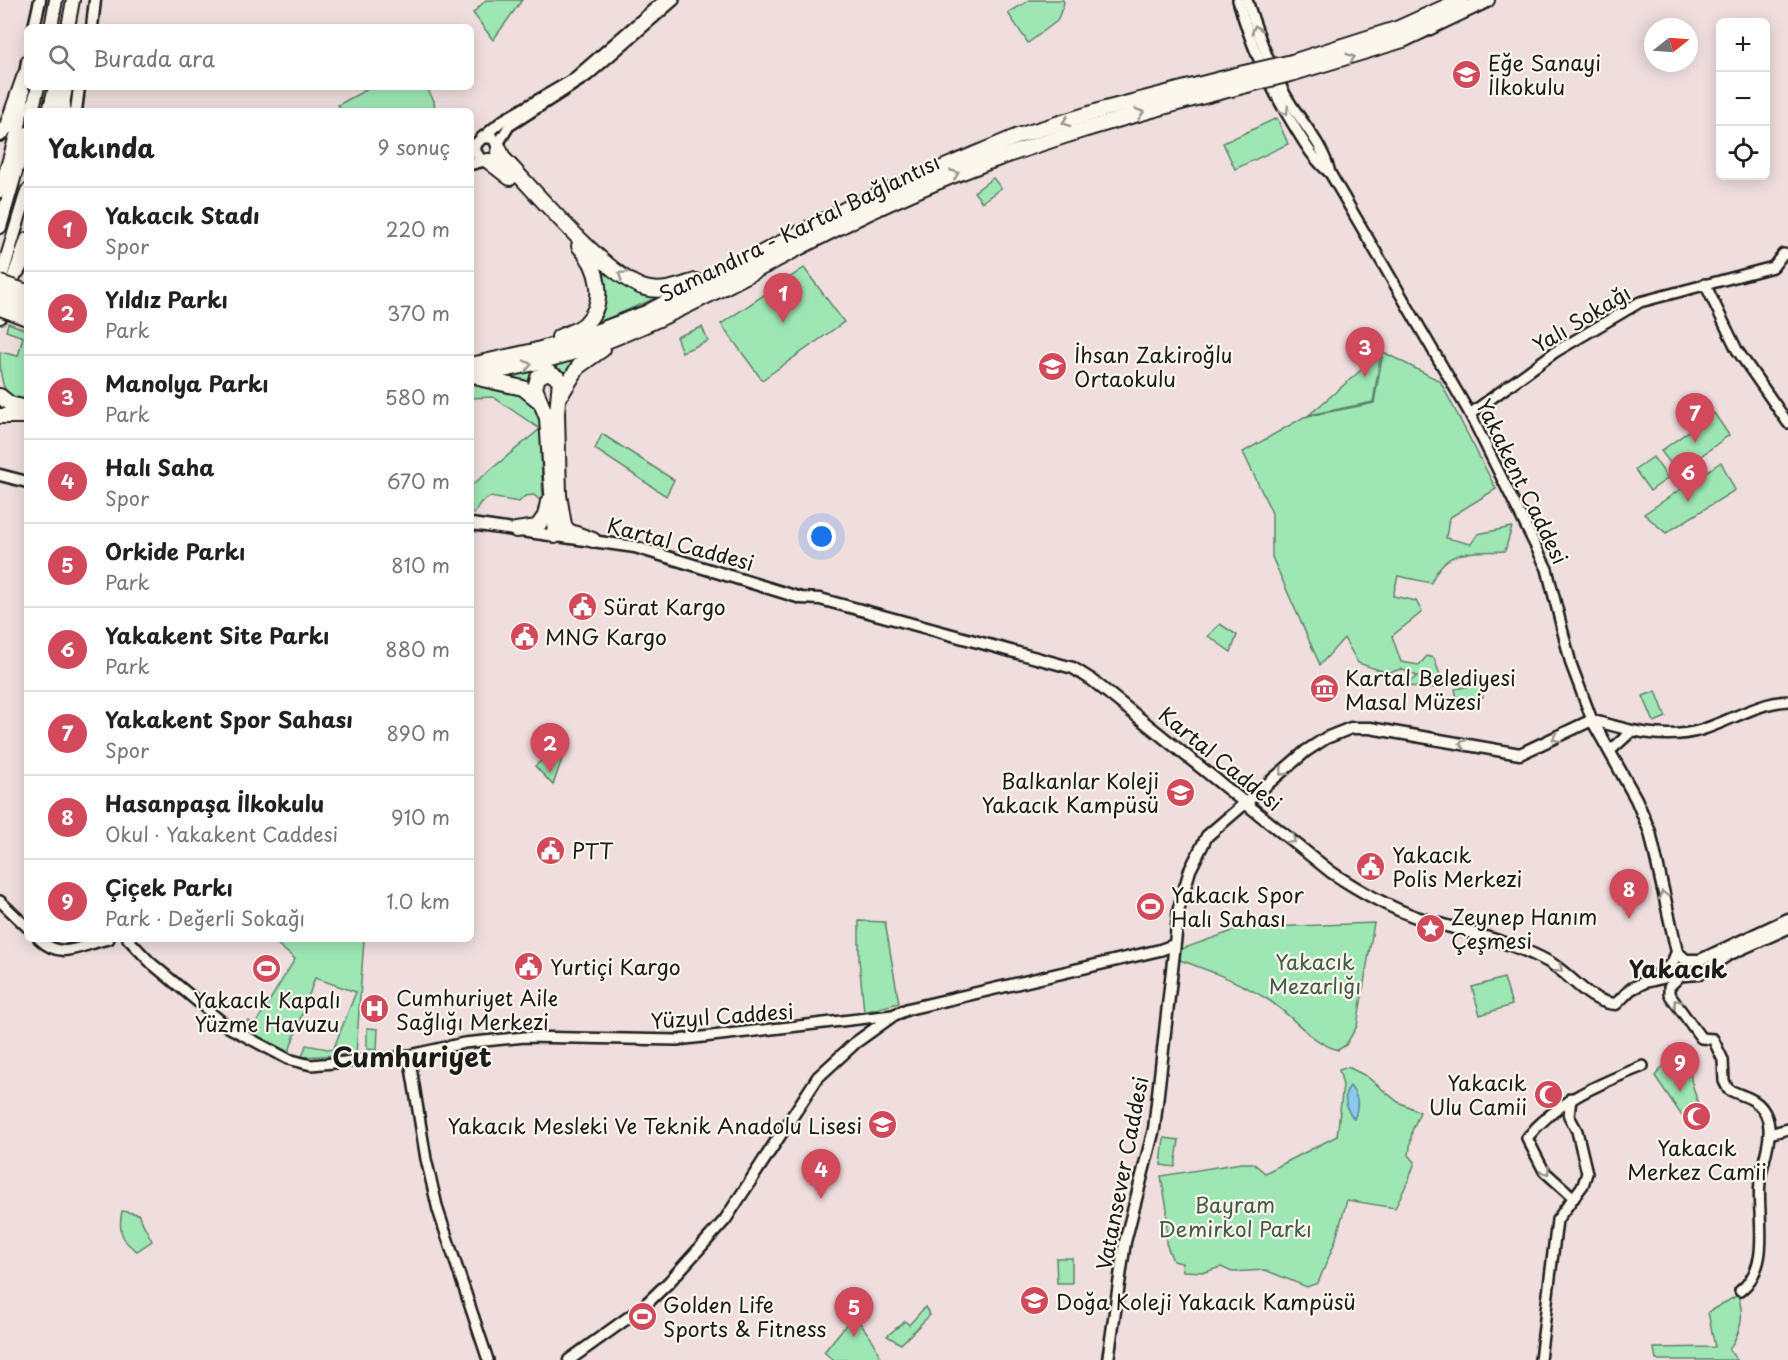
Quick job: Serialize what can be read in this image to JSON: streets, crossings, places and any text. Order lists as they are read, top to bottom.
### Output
{
  "streets": {
    "highway": ["Samandıra - Kartal Bağlantısı"],
    "main road": ["Yakakent Caddesi", "Kartal Caddesi", "Vatansever Caddesi"],
    "street": ["Yalı Sokağı", "Yüzyıl Caddesi"]
  },
  "crossings": [
    ["Yalı Sokağı", "Yakakent Caddesi"],
    ["Yakakent Caddesi", "Vatansever Caddesi"],
    ["Kartal Caddesi", "Vatansever Caddesi"]
  ],
  "one_way": ["Kartal Caddesi", "Vatansever Caddesi"],
  "districts": ["Yakacık", "Cumhuriyet"],
  "parks": ["Yakacık Mezarlığı", "Bayram Demirkol Parkı"],
  "places": {
    "school or university": [
      "Eğe Sanayi İlkokulu",
      "İhsan Zakiroğlu Ortaokulu",
      "Balkanlar Koleji Yakacık Kampüsü",
      "Yakacık Mesleki Ve Teknik Anadolu Lisesi",
      "Doğa Koleji Yakacık Kampüsü"
    ],
    "public building": [
      "Sürat Kargo",
      "MNG Kargo",
      "PTT",
      "Yakacık Polis Merkezi",
      "Yurtiçi Kargo"
    ],
    "museum": ["Kartal Belediyesi Masal Müzesi"],
    "sports": ["Yakacık Spor Halı Sahası", "Yakacık Kapalı Yüzme Havuzu", "Golden Life Sports & Fitness"],
    "place": ["Zeynep Hanım Çeşmesi"],
    "hospital": ["Cumhuriyet Aile Sağlığı Merkezi"],
    "mosque": ["Yakacık Ulu Camii", "Yakacık Merkez Camii"]
  },
  "north": "right",
  "page": {
    "map_buttons": ["+", "−"],
    "search": "Burada ara",
    "heading": ["Yakında", "9 sonuç"],
    "list": [
      {
        "mark": "1",
        "name": "Yakacık Stadı",
        "note": "Spor",
        "value": "220 m"
      },
      {
        "mark": "2",
        "name": "Yıldız Parkı",
        "note": "Park",
        "value": "370 m"
      },
      {
        "mark": "3",
        "name": "Manolya Parkı",
        "note": "Park",
        "value": "580 m"
      },
      {
        "mark": "4",
        "name": "Halı Saha",
        "note": "Spor",
        "value": "670 m"
      },
      {
        "mark": "5",
        "name": "Orkide Parkı",
        "note": "Park",
        "value": "810 m"
      },
      {
        "mark": "6",
        "name": "Yakakent Site Parkı",
        "note": "Park",
        "value": "880 m"
      },
      {
        "mark": "7",
        "name": "Yakakent Spor Sahası",
        "note": "Spor",
        "value": "890 m"
      },
      {
        "mark": "8",
        "name": "Hasanpaşa İlkokulu",
        "note": "Okul · Yakakent Caddesi",
        "value": "910 m"
      },
      {
        "mark": "9",
        "name": "Çiçek Parkı",
        "note": "Park · Değerli Sokağı",
        "value": "1.0 km"
      }
    ],
    "pins": [
      "1",
      "3",
      "7",
      "6",
      "2",
      "8",
      "9",
      "4",
      "5"
    ]
  }
}
